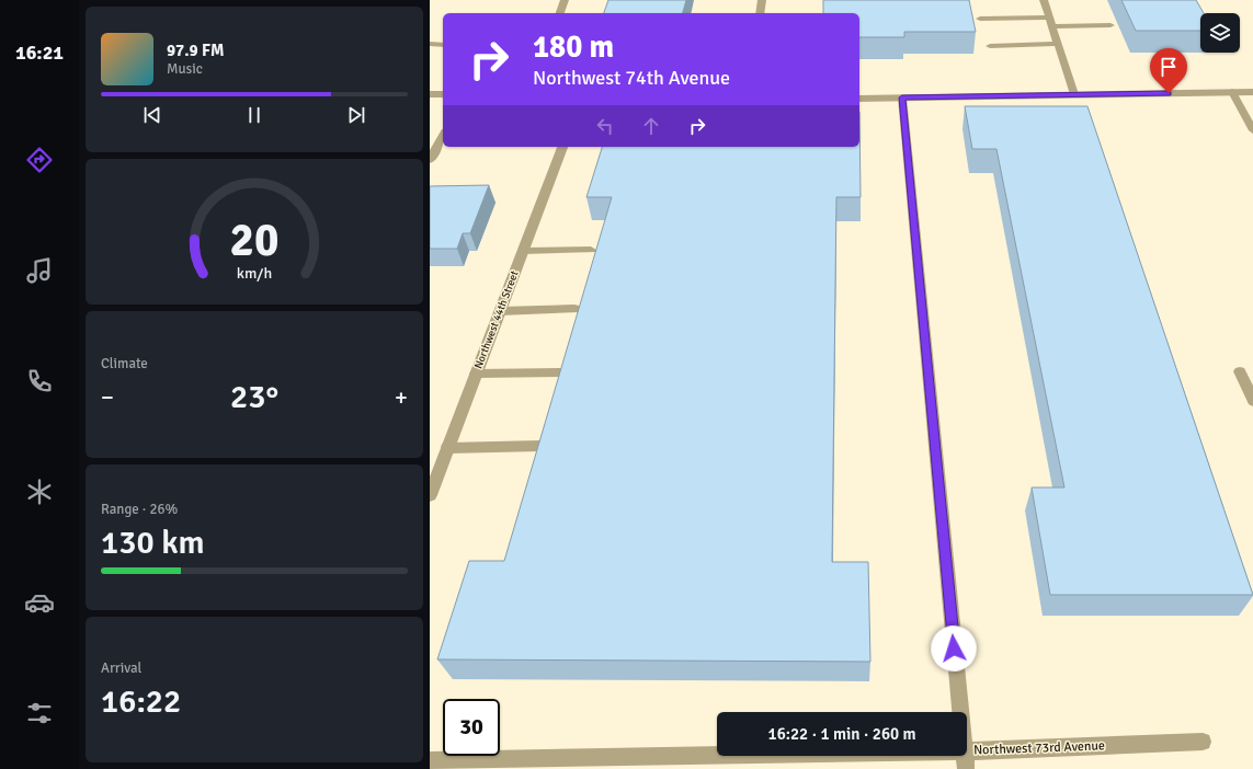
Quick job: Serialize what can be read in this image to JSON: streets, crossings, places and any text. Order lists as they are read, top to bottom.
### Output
{
  "streets": {
    "street": ["Northwest 44th Street", "Northwest 73rd Avenue"]
  },
  "page": {
    "tabs": "16:21",
    "turn": ["180 m", "Northwest 74th Avenue"],
    "song": ["97.9 FM", "Music"],
    "tile": [
      "Climate",
      ["Range · 26%", "130 km"],
      ["Arrival", "16:22"]
    ],
    "heat": ["−", "23°", "+"],
    "limit": "30",
    "trip": "16:22 · 1 min · 260 m",
    "gauge": ["20", "km/h"]
  }
}
